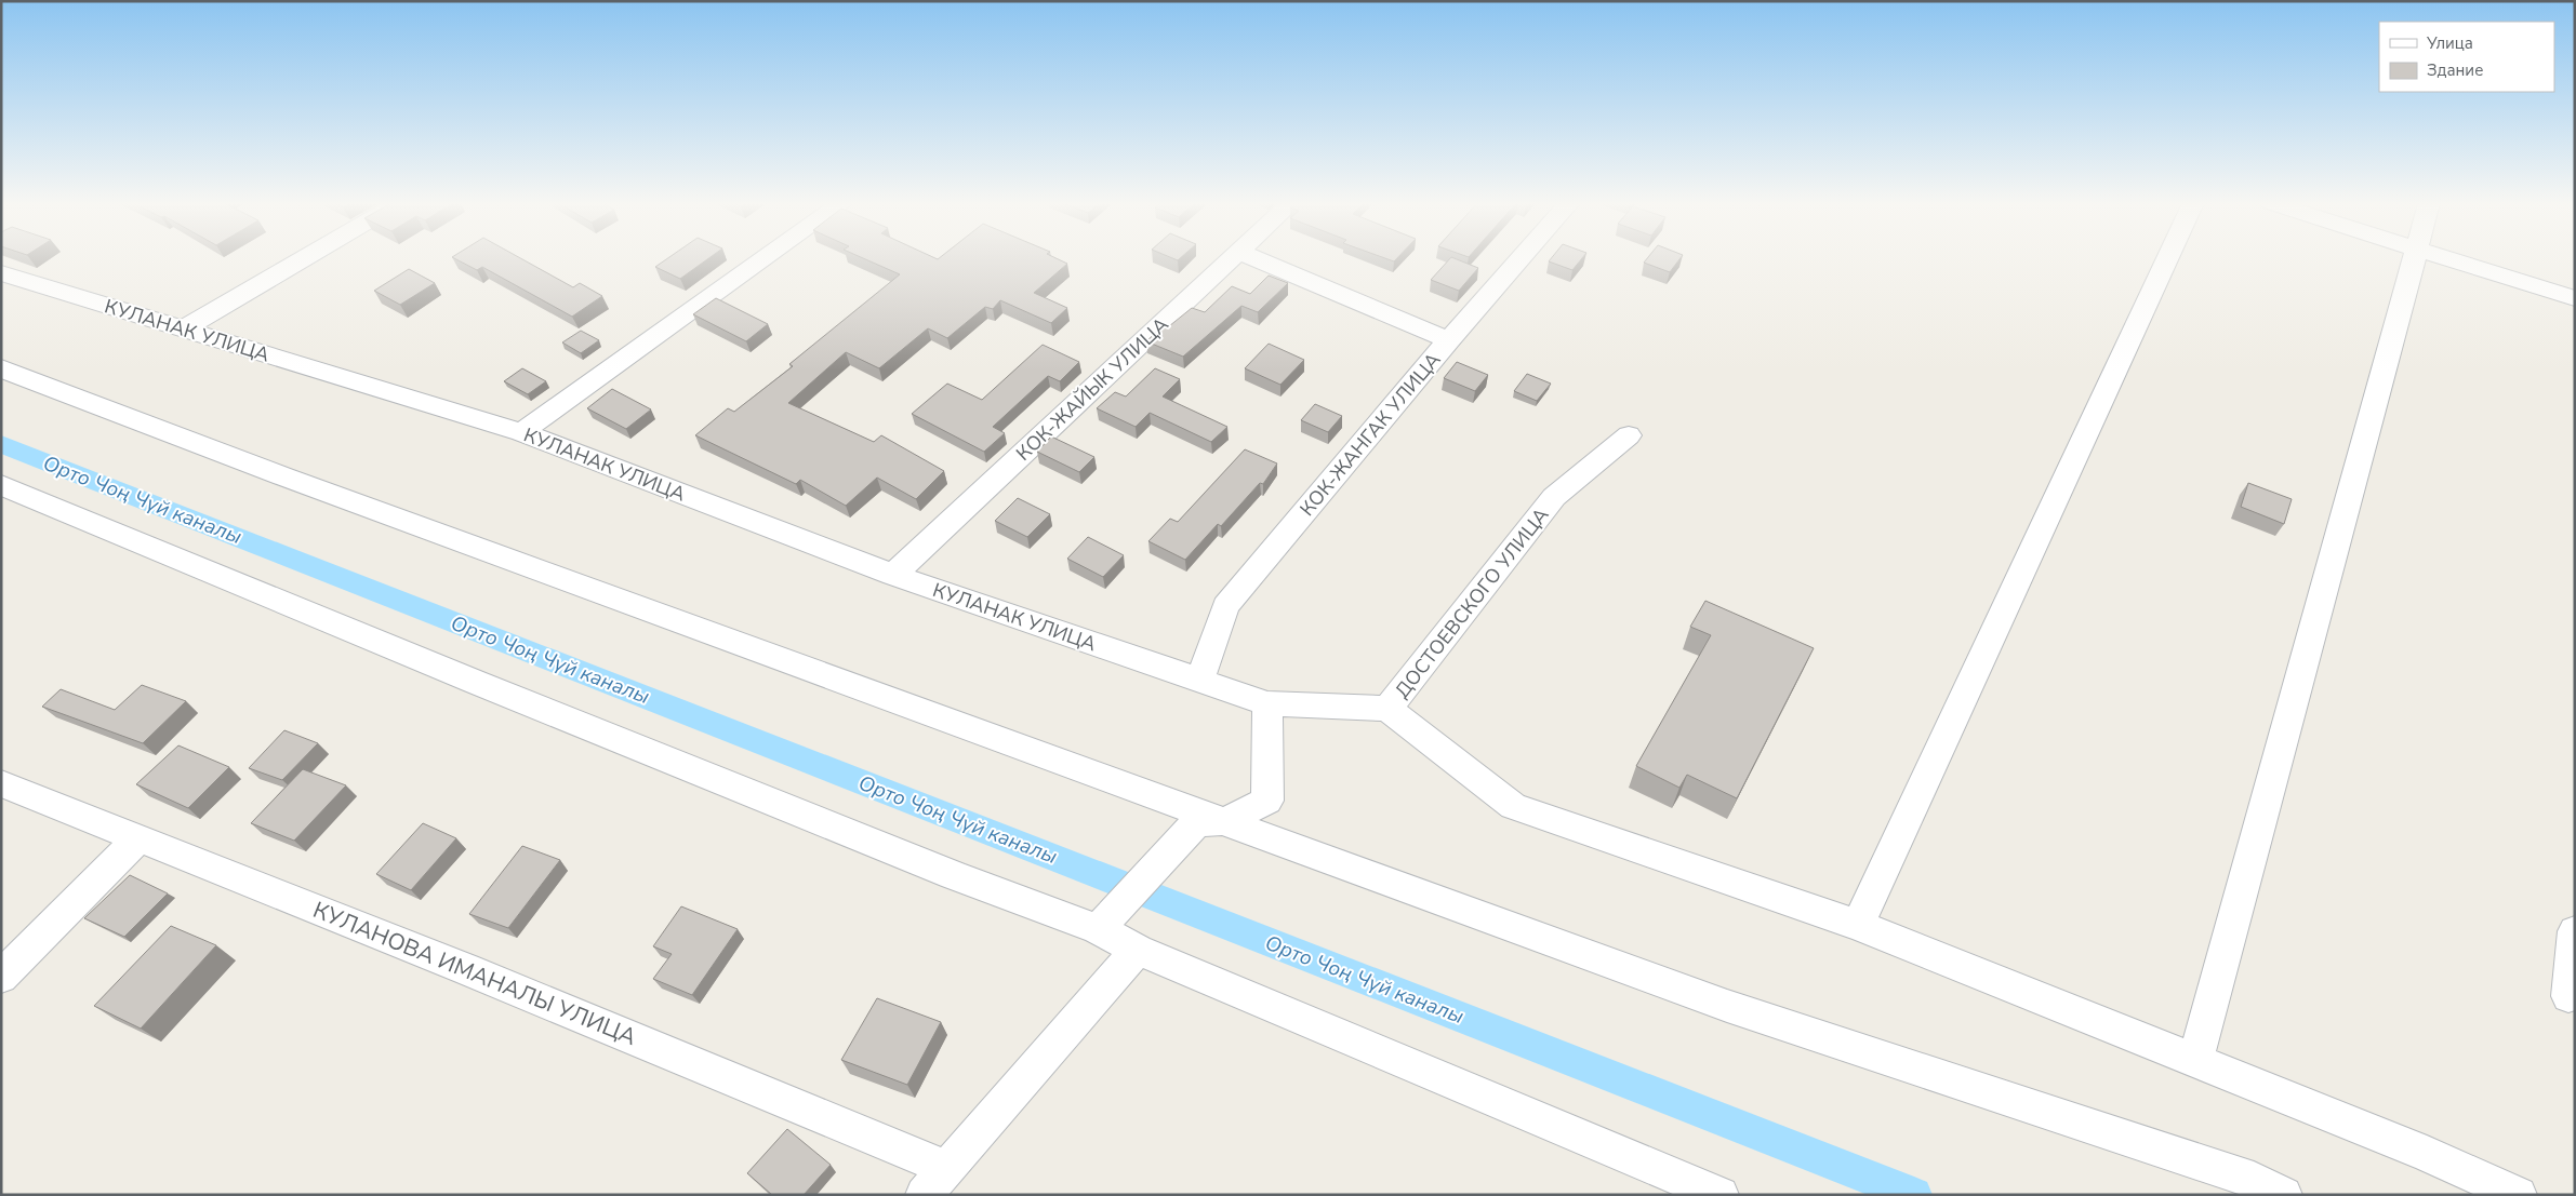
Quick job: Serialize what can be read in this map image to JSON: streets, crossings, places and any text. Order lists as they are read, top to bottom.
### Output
{
  "streets": {
    "street": [
      "КУЛАНАК УЛИЦА",
      "КОК-ЖАЙЫК УЛИЦА",
      "КОК-ЖАНГАК УЛИЦА",
      "ДОСТОЕВСКОГО УЛИЦА",
      "КУЛАНОВА ИМАНАЛЫ УЛИЦА"
    ]
  },
  "crossings": [
    ["КУЛАНАК УЛИЦА", "КОК-ЖАЙЫК УЛИЦА"],
    ["КУЛАНАК УЛИЦА", "КОК-ЖАНГАК УЛИЦА"],
    ["КУЛАНАК УЛИЦА", "ДОСТОЕВСКОГО УЛИЦА"],
    ["КОК-ЖАНГАК УЛИЦА", "ДОСТОЕВСКОГО УЛИЦА"]
  ],
  "water": ["Орто Чоң Чүй каналы"],
  "legend": ["Улица", "Здание"]
}
